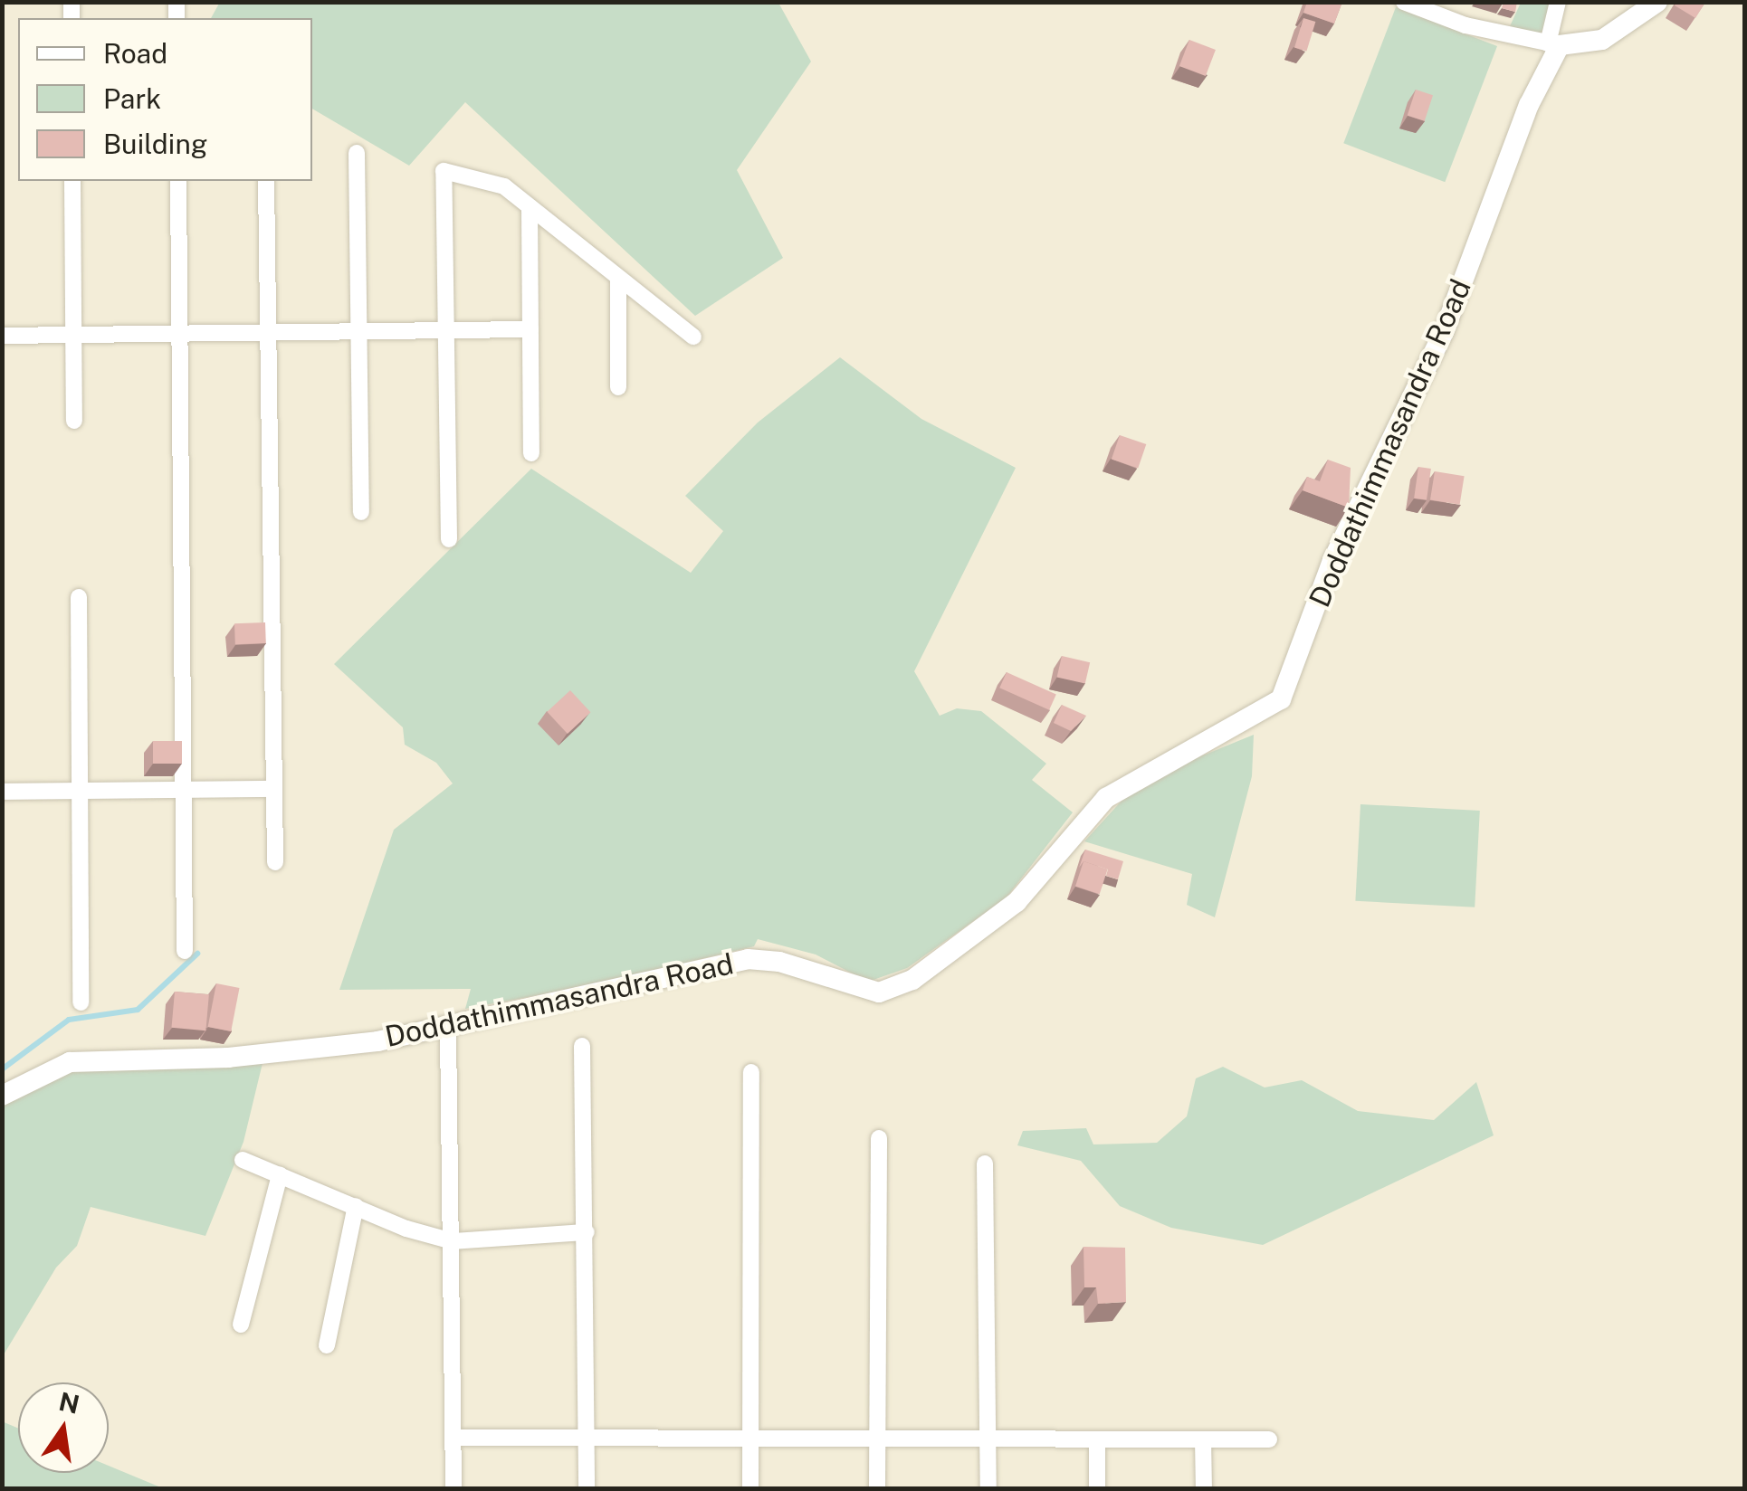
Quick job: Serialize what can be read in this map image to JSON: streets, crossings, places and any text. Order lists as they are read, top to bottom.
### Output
{
  "streets": {
    "street": ["Doddathimmasandra Road"]
  },
  "legend": ["Road", "Park", "Building"],
  "north": "top"
}
